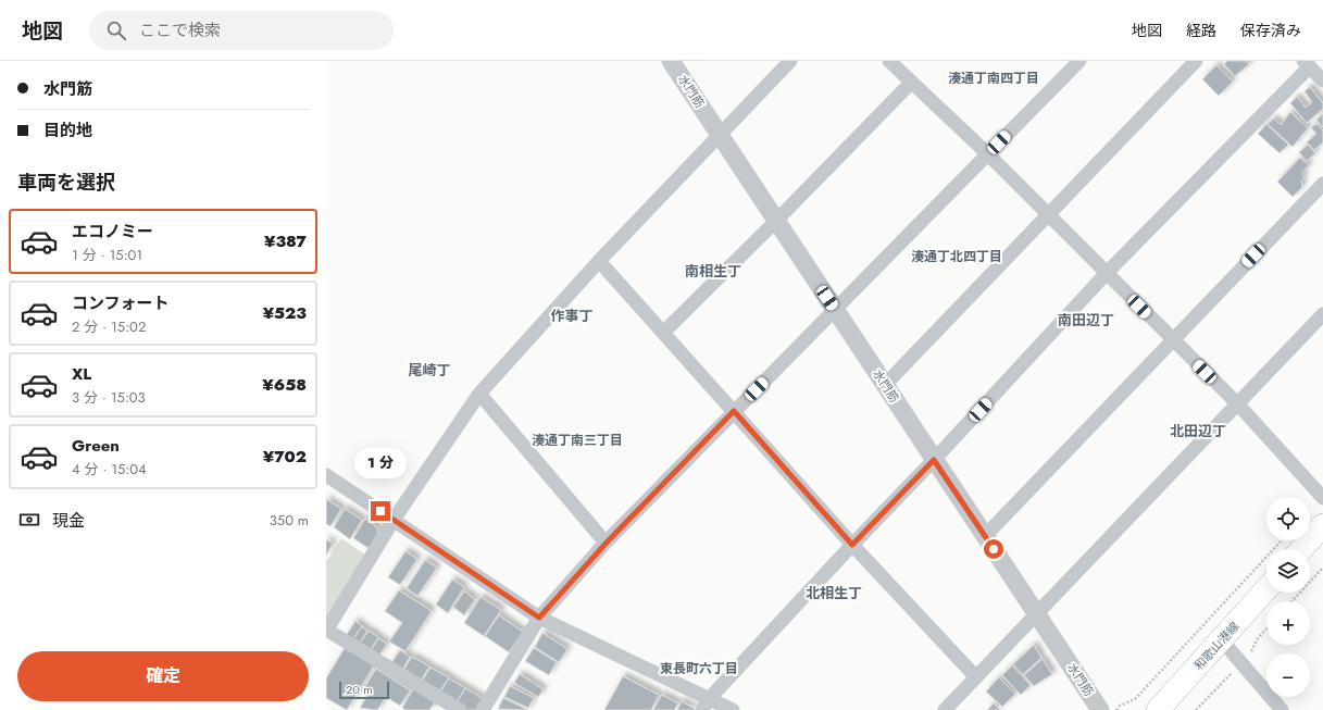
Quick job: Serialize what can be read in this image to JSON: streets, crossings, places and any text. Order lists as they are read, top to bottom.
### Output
{
  "streets": {
    "main road": ["和歌山港線"],
    "street": ["水門筋"]
  },
  "districts": [
    "湊通丁南四丁目",
    "湊通丁北四丁目",
    "南相生丁",
    "作事丁",
    "南田辺丁",
    "尾崎丁",
    "北田辺丁",
    "湊通丁南三丁目",
    "北相生丁",
    "東長町六丁目"
  ],
  "scale_bar": "20 m",
  "page": {
    "header": "地図",
    "search": "ここで検索",
    "nav": ["地図", "経路", "保存済み"],
    "banner": ["水門筋", "目的地"],
    "heading": "車両を選択",
    "list": [
      {
        "name": "エコノミー",
        "note": "1 分 · 15:01",
        "value": "¥387"
      },
      {
        "name": "コンフォート",
        "note": "2 分 · 15:02",
        "value": "¥523"
      },
      {
        "name": "XL",
        "note": "3 分 · 15:03",
        "value": "¥658"
      },
      {
        "name": "Green",
        "note": "4 分 · 15:04",
        "value": "¥702"
      }
    ],
    "bubble": "1 分",
    "pay": ["現金", "350 m"],
    "map_buttons": ["+", "−"],
    "buttons": "確定",
    "scale": "20 m"
  }
}
